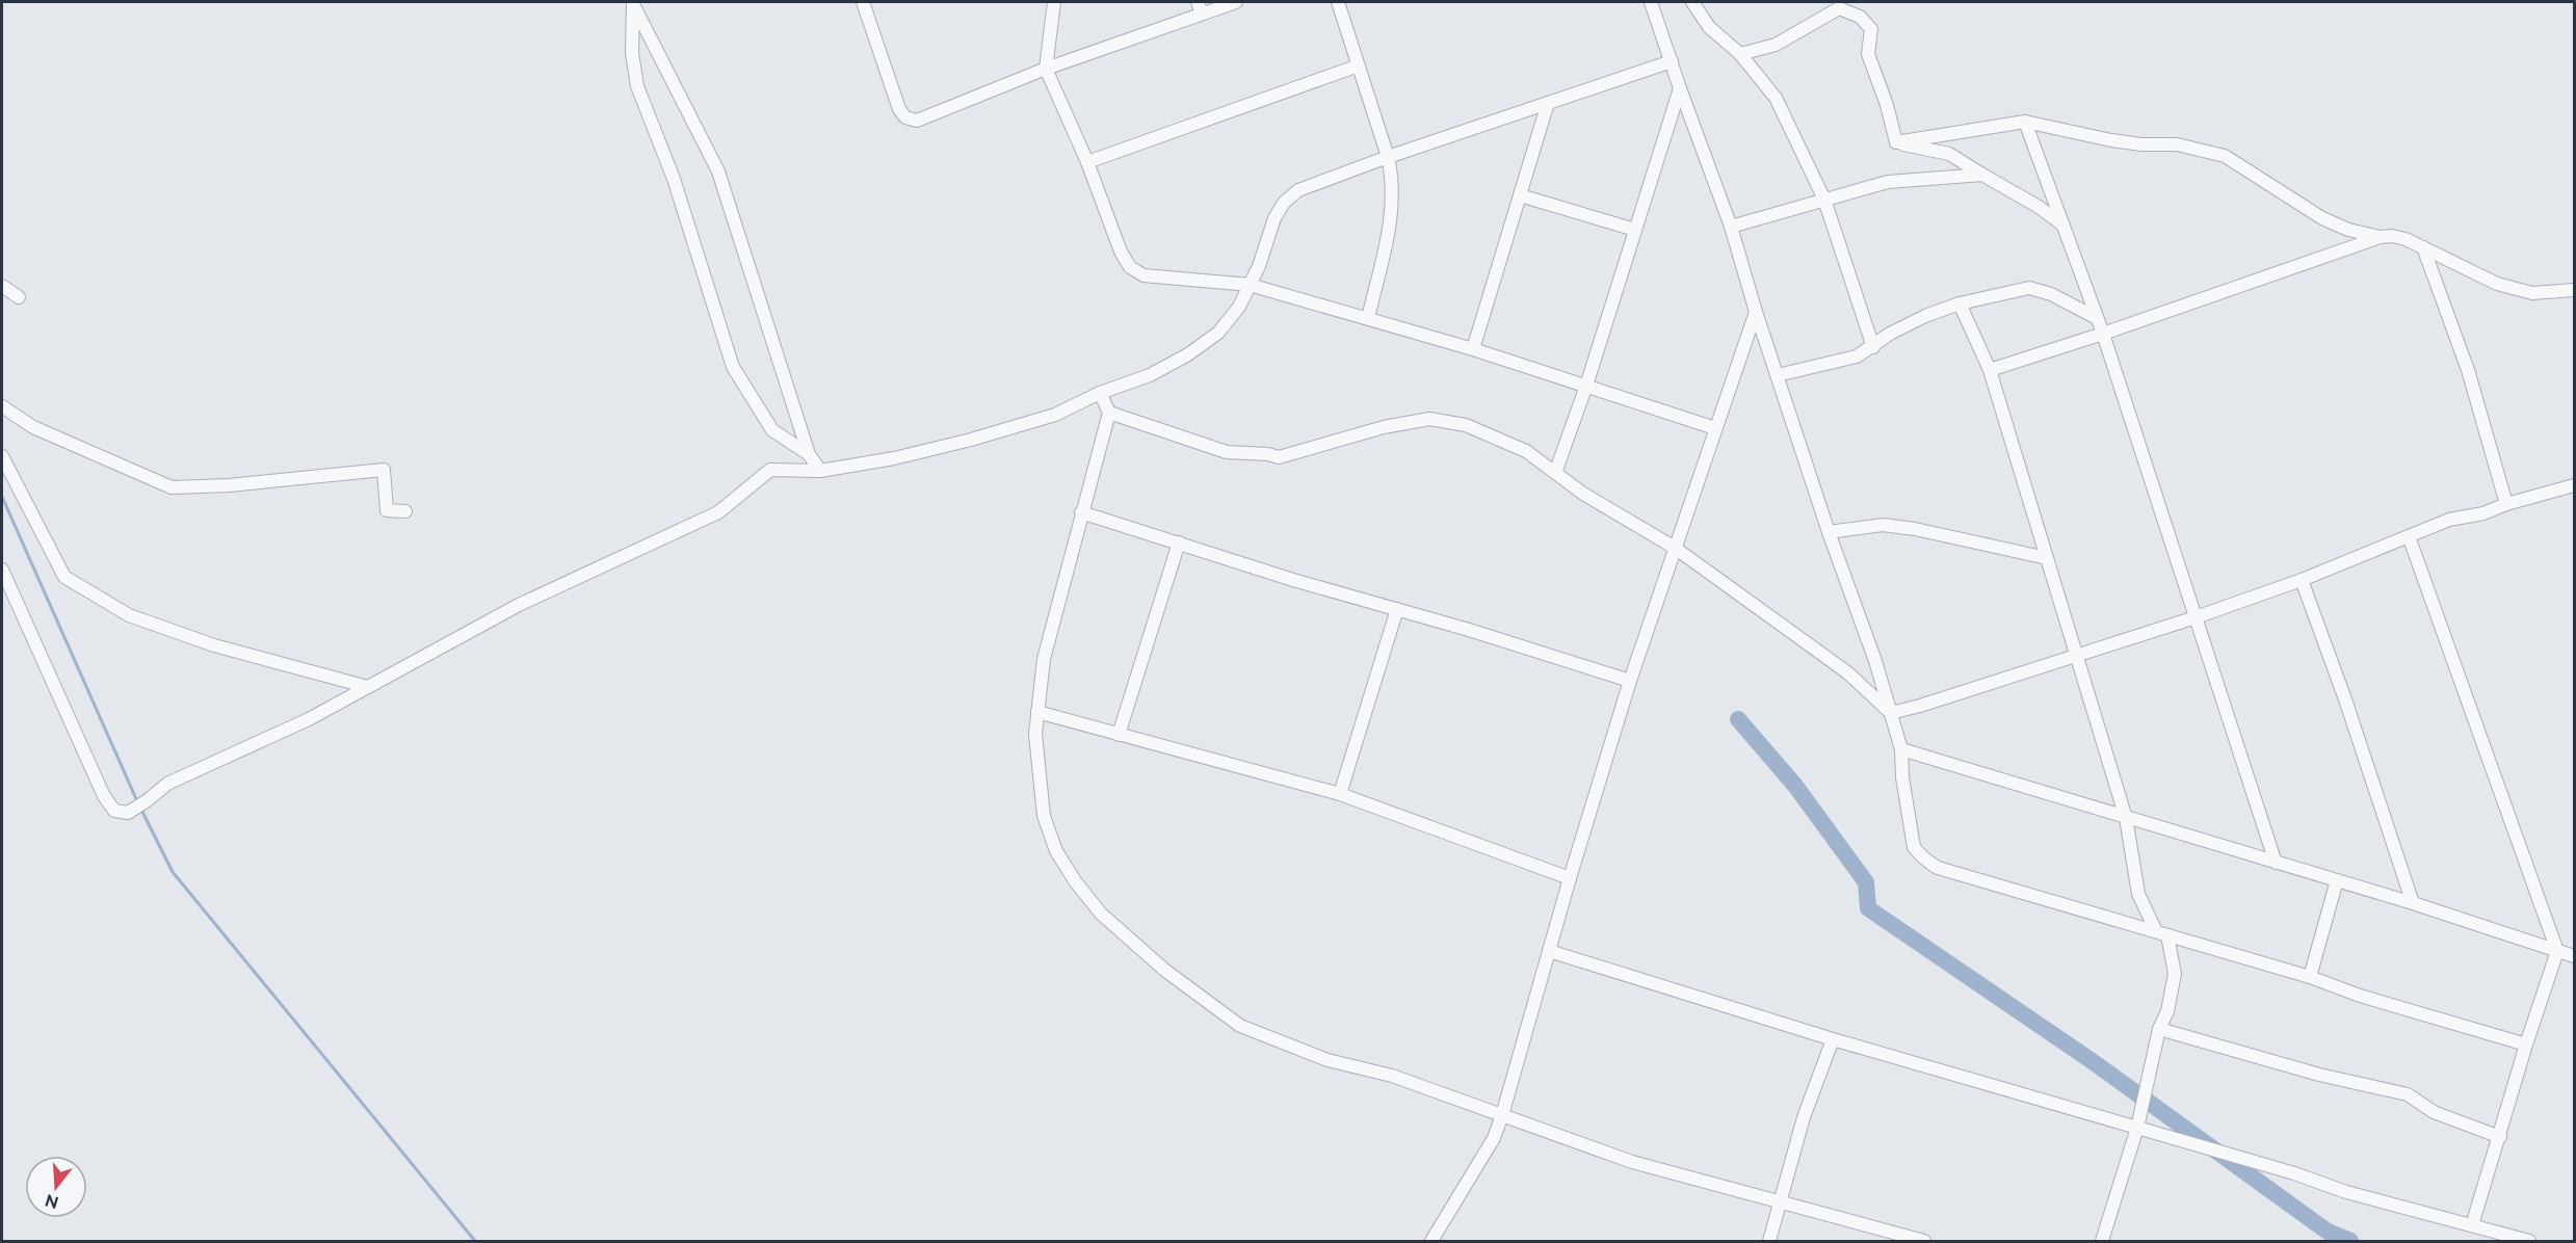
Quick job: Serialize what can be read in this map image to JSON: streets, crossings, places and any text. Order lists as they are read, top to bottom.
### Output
{
  "north": "bottom"
}
